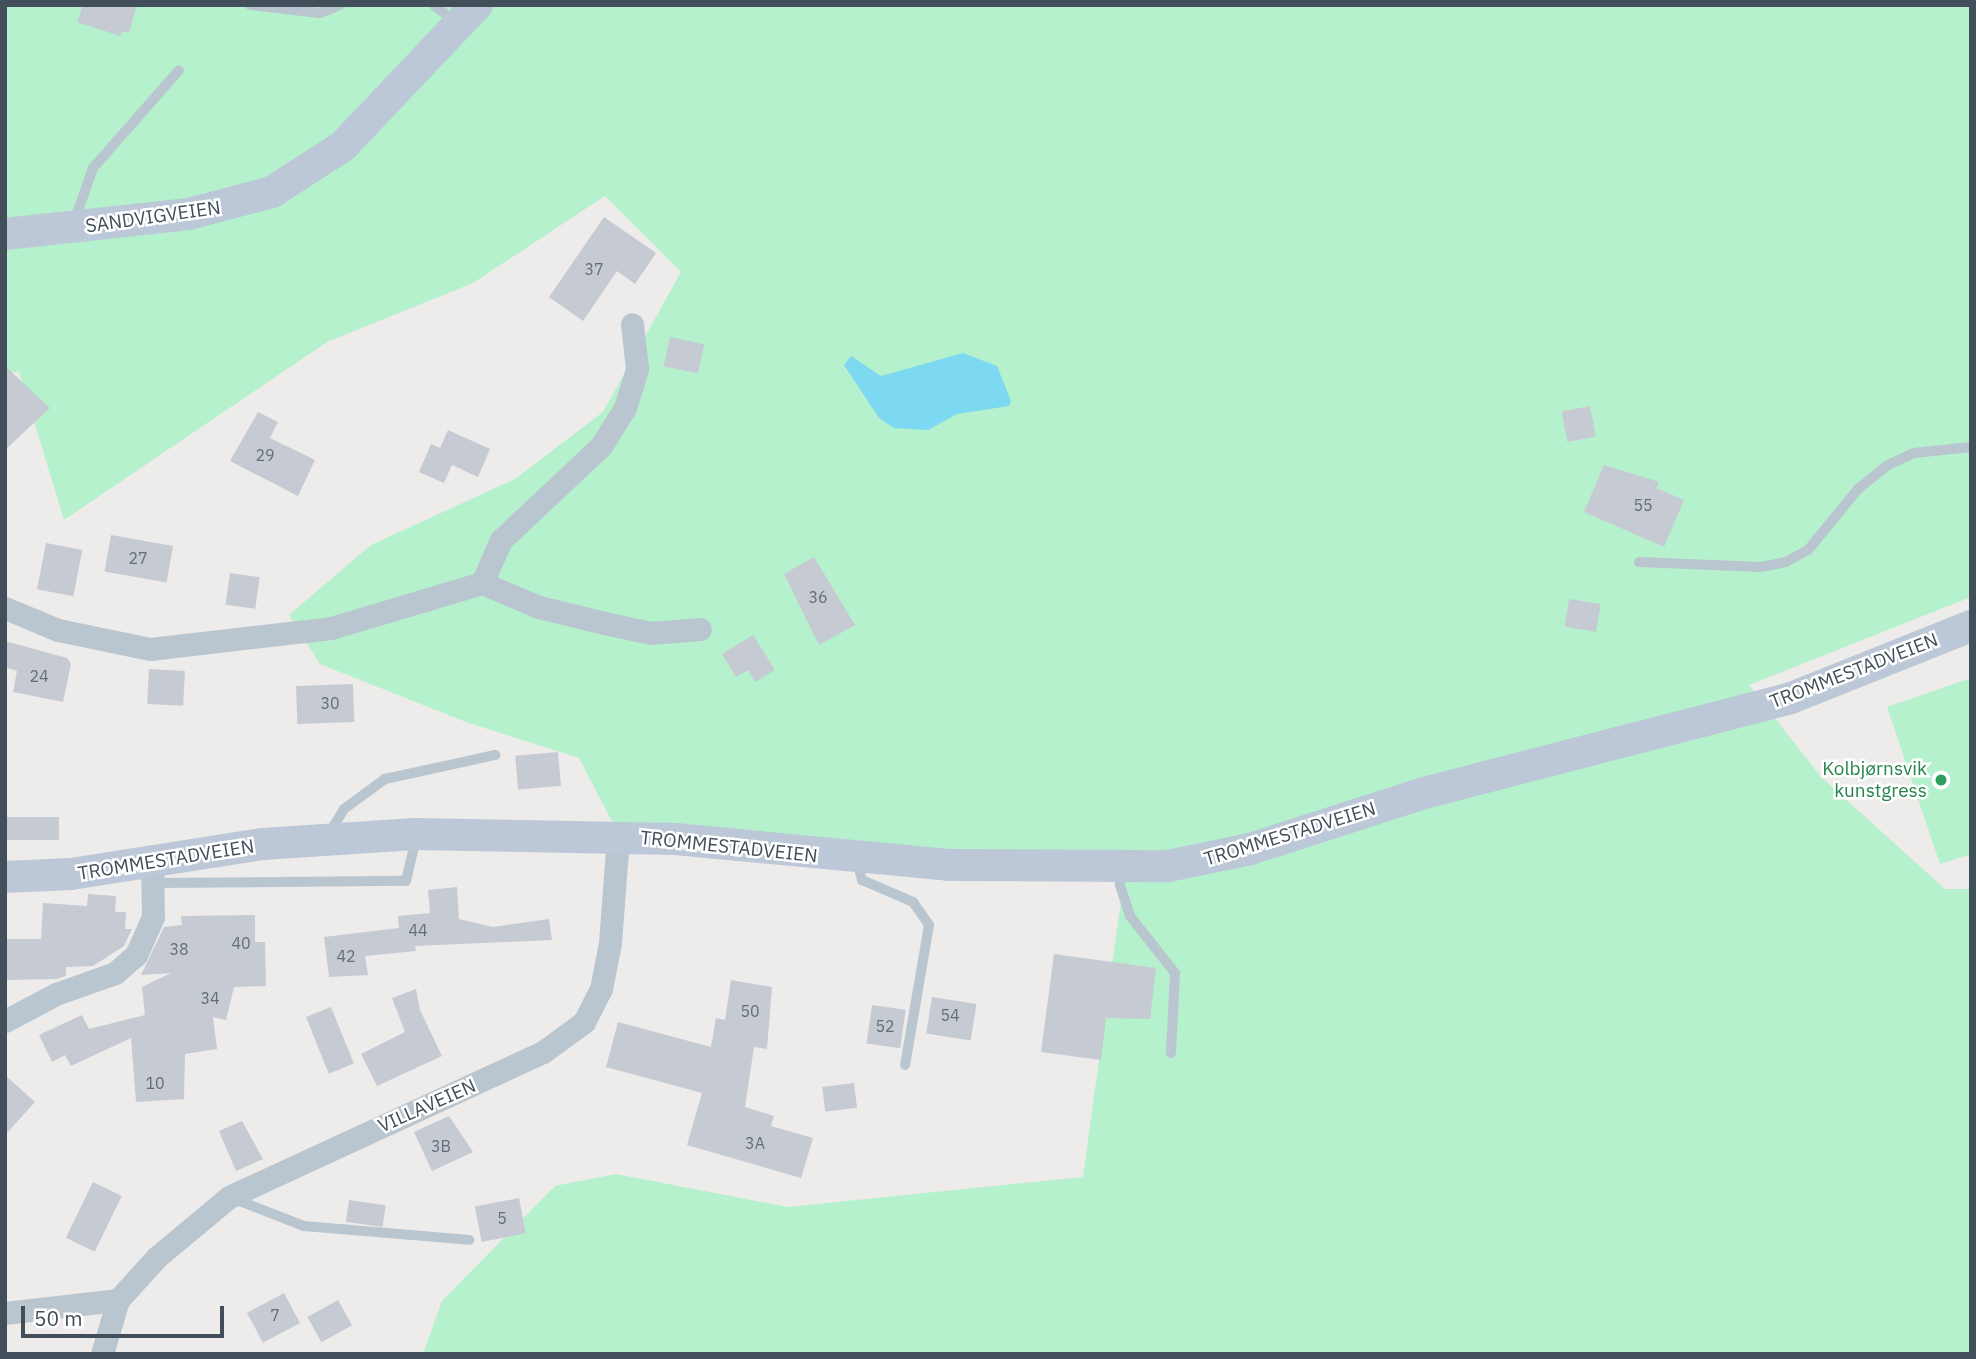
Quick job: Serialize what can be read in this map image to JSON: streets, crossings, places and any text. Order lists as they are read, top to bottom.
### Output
{
  "streets": {
    "main road": ["SANDVIGVEIEN", "TROMMESTADVEIEN"],
    "street": ["VILLAVEIEN"]
  },
  "crossings": [
    ["TROMMESTADVEIEN", "VILLAVEIEN"]
  ],
  "places": ["Kolbjørnsvik kunstgress"],
  "house_numbers": [
    "37",
    "29",
    "55",
    "27",
    "36",
    "24",
    "30",
    "44",
    "40",
    "38",
    "42",
    "34",
    "50",
    "54",
    "52",
    "10",
    "3A",
    "3B",
    "5",
    "7"
  ],
  "scale_bar": "50 m"
}
